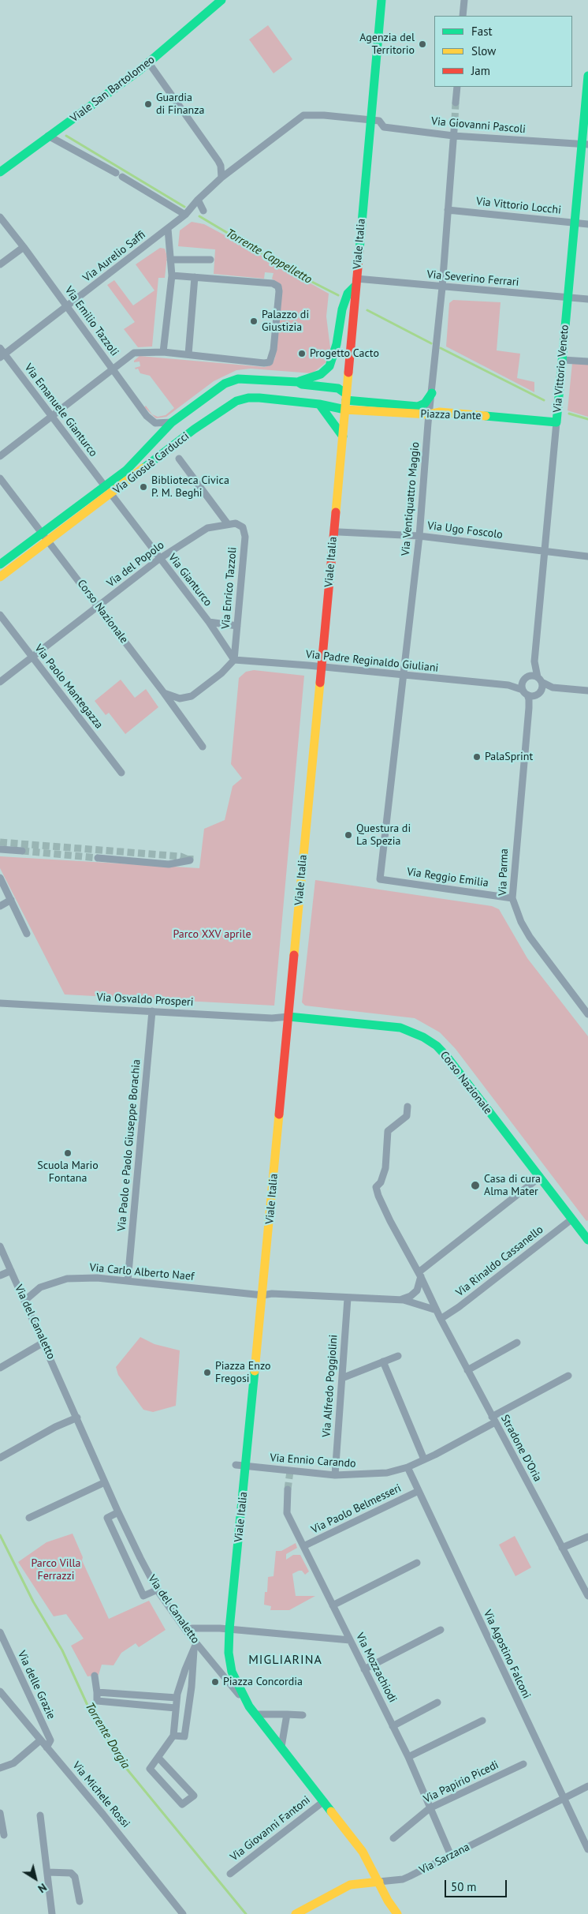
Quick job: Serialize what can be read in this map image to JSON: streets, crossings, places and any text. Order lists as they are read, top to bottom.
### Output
{
  "streets": {
    "main road": [
      "Viale San Bartolomeo",
      "Viale Italia",
      "Via Vittorio Veneto",
      "Piazza Dante",
      "Via Giosuè Carducci",
      "Corso Nazionale",
      "Via del Canaletto",
      "Via Sarzana"
    ],
    "street": [
      "Via Giovanni Pascoli",
      "Via Vittorio Locchi",
      "Via Aurelio Saffi",
      "Via Severino Ferrari",
      "Via Emilio Tazzoli",
      "Via Emanuele Gianturco",
      "Via Ventiquattro Maggio",
      "Via Ugo Foscolo",
      "Via del Popolo",
      "Via Gianturco",
      "Via Enrico Tazzoli",
      "Via Padre Reginaldo Giuliani",
      "Via Paolo Mantegazza",
      "Via Parma",
      "Via Reggio Emilia",
      "Via Osvaldo Prosperi",
      "Via Paolo e Paolo Giuseppe Borachia",
      "Via Rinaldo Cassanello",
      "Via Carlo Alberto Naef",
      "Via Alfredo Poggiolini",
      "Stradone D'Oria",
      "Via Ennio Carando",
      "Via Paolo Belmesseri",
      "Via Agostino Falconi",
      "Via Mozzachiodi",
      "Via delle Grazie",
      "Via Papirio Picedi",
      "Via Michele Rossi",
      "Via Giovanni Fantoni"
    ]
  },
  "crossings": [
    ["Via Giovanni Pascoli", "Viale Italia"],
    ["Via Giovanni Pascoli", "Via Vittorio Veneto"],
    ["Via Giovanni Pascoli", "Via Ventiquattro Maggio"],
    ["Via Vittorio Locchi", "Via Vittorio Veneto"],
    ["Via Vittorio Locchi", "Via Ventiquattro Maggio"],
    ["Viale Italia", "Via Severino Ferrari"],
    ["Viale Italia", "Piazza Dante"],
    ["Viale Italia", "Via Giosuè Carducci"],
    ["Viale Italia", "Corso Nazionale"],
    ["Viale Italia", "Via Padre Reginaldo Giuliani"],
    ["Viale Italia", "Via Osvaldo Prosperi"],
    ["Viale Italia", "Via Carlo Alberto Naef"],
    ["Viale Italia", "Via del Canaletto"],
    ["Viale Italia", "Via Ennio Carando"],
    ["Via Aurelio Saffi", "Via Emilio Tazzoli"],
    ["Via Aurelio Saffi", "Via Emanuele Gianturco"],
    ["Via Severino Ferrari", "Via Vittorio Veneto"],
    ["Via Severino Ferrari", "Via Giosuè Carducci"],
    ["Via Severino Ferrari", "Via Ventiquattro Maggio"],
    ["Via Emilio Tazzoli", "Via Giosuè Carducci"],
    ["Via Vittorio Veneto", "Piazza Dante"],
    ["Via Vittorio Veneto", "Via Ugo Foscolo"],
    ["Via Vittorio Veneto", "Via Padre Reginaldo Giuliani"],
    ["Via Vittorio Veneto", "Via Parma"],
    ["Via Emanuele Gianturco", "Via Giosuè Carducci"],
    ["Piazza Dante", "Via Giosuè Carducci"],
    ["Piazza Dante", "Via Ventiquattro Maggio"],
    ["Via Giosuè Carducci", "Via Gianturco"],
    ["Via Giosuè Carducci", "Corso Nazionale"],
    ["Via Ventiquattro Maggio", "Via Ugo Foscolo"],
    ["Via Ventiquattro Maggio", "Via Padre Reginaldo Giuliani"],
    ["Via Ventiquattro Maggio", "Via Reggio Emilia"],
    ["Via del Popolo", "Via Gianturco"],
    ["Via del Popolo", "Via Enrico Tazzoli"],
    ["Via del Popolo", "Corso Nazionale"],
    ["Via del Popolo", "Via Paolo Mantegazza"],
    ["Via Gianturco", "Via Enrico Tazzoli"],
    ["Via Gianturco", "Via Padre Reginaldo Giuliani"],
    ["Via Enrico Tazzoli", "Via Padre Reginaldo Giuliani"],
    ["Corso Nazionale", "Via Osvaldo Prosperi"],
    ["Corso Nazionale", "Via Rinaldo Cassanello"],
    ["Via Padre Reginaldo Giuliani", "Via Parma"],
    ["Via Parma", "Via Reggio Emilia"],
    ["Via Osvaldo Prosperi", "Via Paolo e Paolo Giuseppe Borachia"],
    ["Via Paolo e Paolo Giuseppe Borachia", "Via Carlo Alberto Naef"],
    ["Via Rinaldo Cassanello", "Stradone D'Oria"],
    ["Via Carlo Alberto Naef", "Via del Canaletto"],
    ["Via Carlo Alberto Naef", "Via Alfredo Poggiolini"],
    ["Via Carlo Alberto Naef", "Stradone D'Oria"],
    ["Via del Canaletto", "Via Giovanni Fantoni"],
    ["Via del Canaletto", "Via Sarzana"],
    ["Via Alfredo Poggiolini", "Via Ennio Carando"],
    ["Stradone D'Oria", "Via Ennio Carando"],
    ["Via Ennio Carando", "Via Agostino Falconi"],
    ["Via Paolo Belmesseri", "Via Agostino Falconi"],
    ["Via Paolo Belmesseri", "Via Mozzachiodi"],
    ["Via Agostino Falconi", "Via Sarzana"],
    ["Via Mozzachiodi", "Via Papirio Picedi"],
    ["Via Mozzachiodi", "Via Sarzana"],
    ["Via delle Grazie", "Via Michele Rossi"]
  ],
  "districts": ["MIGLIARINA"],
  "water": ["Torrente Cappelletto", "Torrente Dorgia"],
  "parks": ["Parco XXV aprile", "Parco Villa Ferrazzi"],
  "places": [
    "Agenzia del Territorio",
    "Guardia di Finanza",
    "Palazzo di Giustizia",
    "Progetto Cacto",
    "Biblioteca Civica P. M. Beghi",
    "PalaSprint",
    "Questura di La Spezia",
    "Scuola Mario Fontana",
    "Casa di cura Alma Mater",
    "Piazza Enzo Fregosi",
    "Piazza Concordia"
  ],
  "legend": ["Fast", "Slow", "Jam"],
  "scale_bar": "50 m",
  "north": "bottom right"
}
